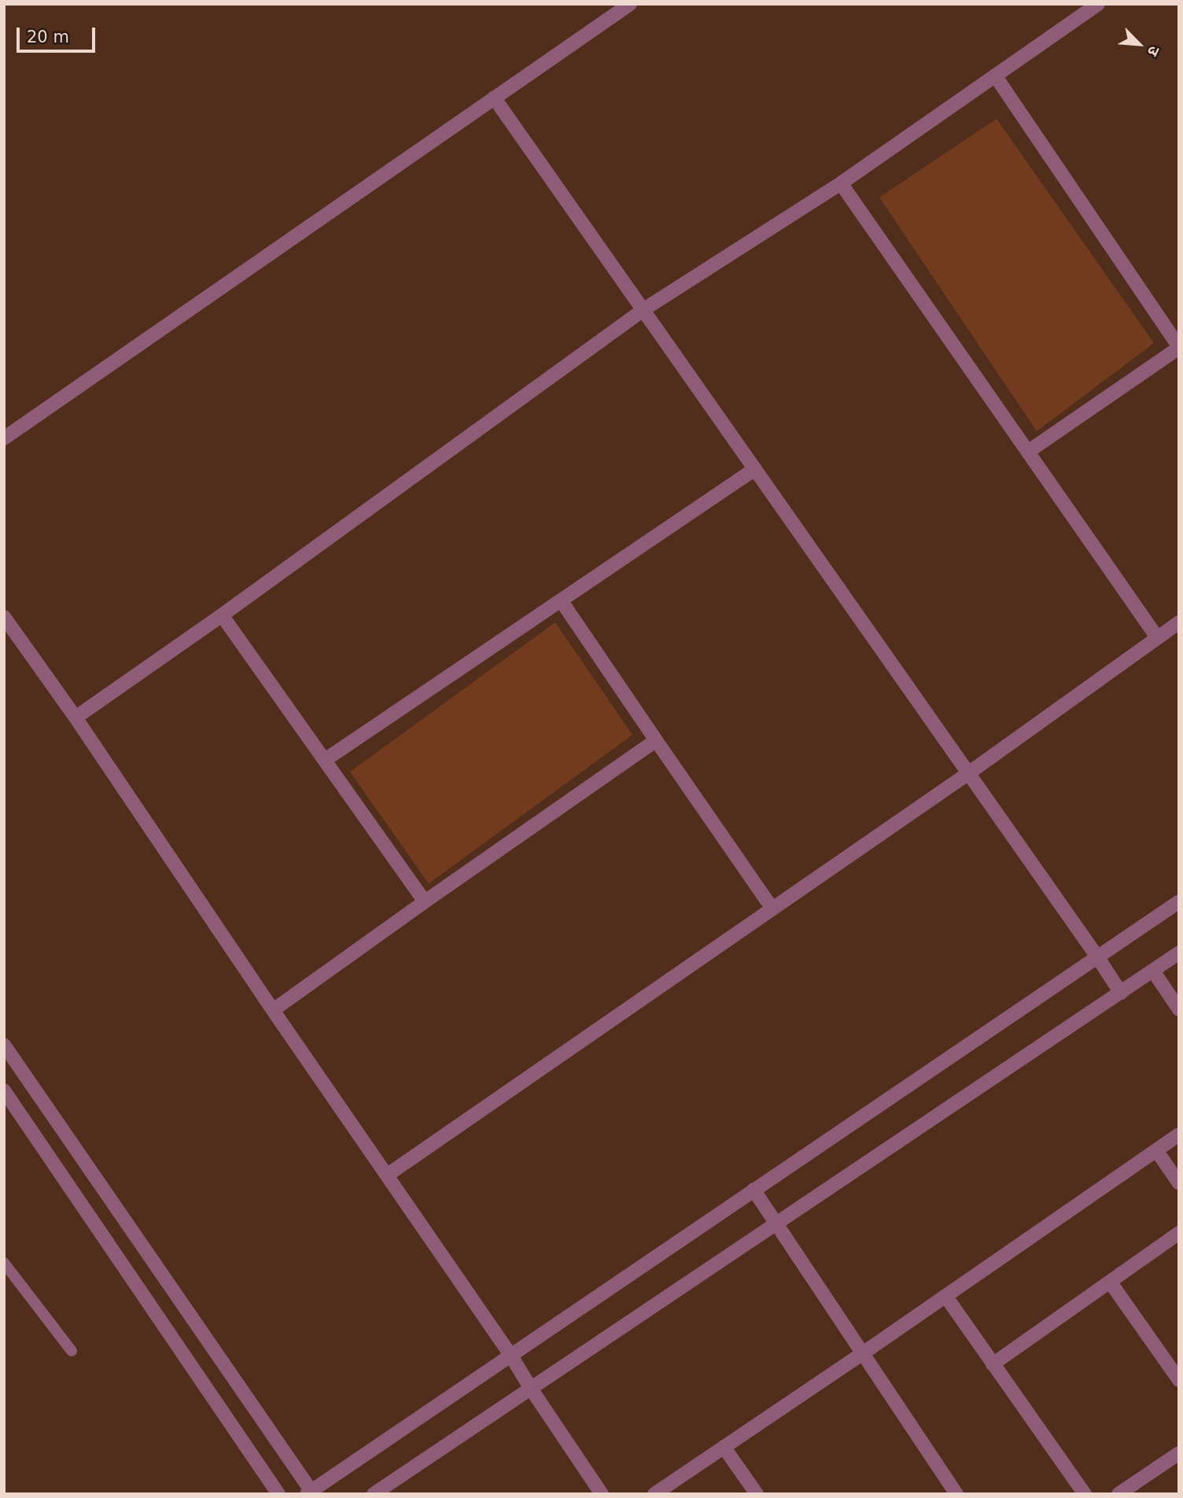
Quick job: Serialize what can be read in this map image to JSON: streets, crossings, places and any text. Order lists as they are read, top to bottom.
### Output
{
  "scale_bar": "20 m",
  "north": "bottom right"
}
